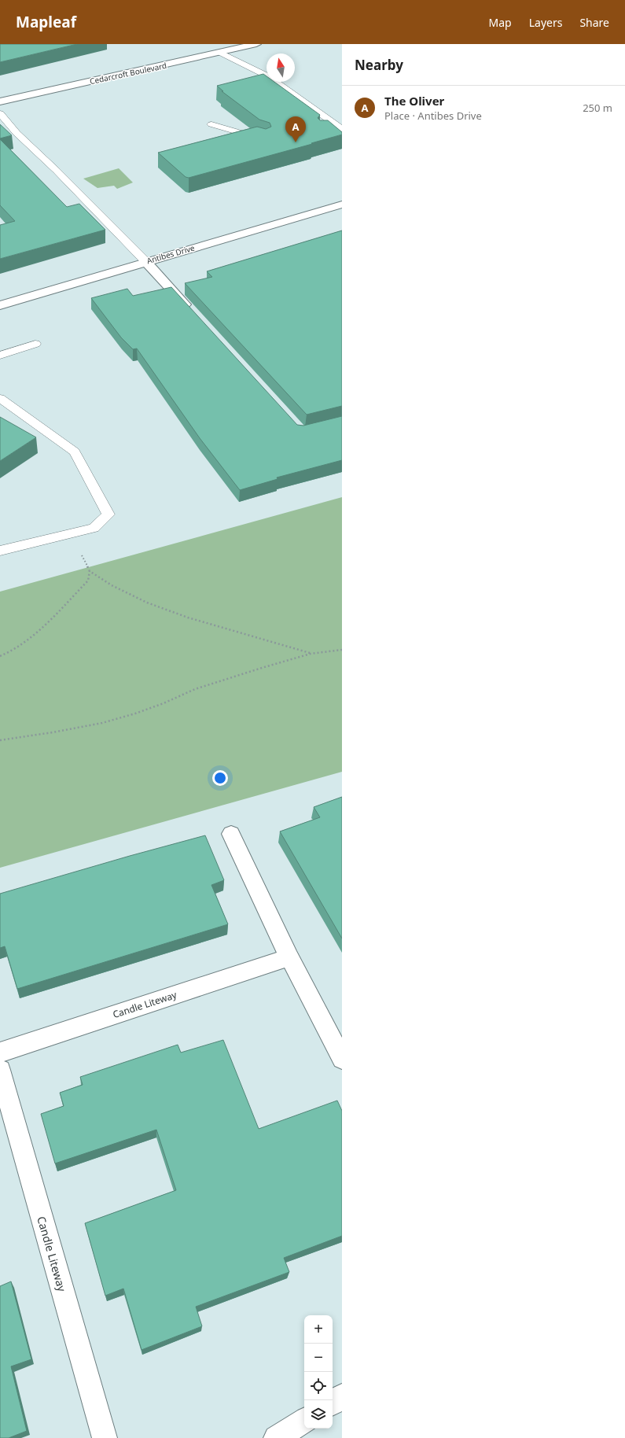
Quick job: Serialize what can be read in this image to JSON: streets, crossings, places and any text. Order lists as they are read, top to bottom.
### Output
{
  "streets": {
    "street": ["Cedarcroft Boulevard", "Antibes Drive", "Candle Liteway"]
  },
  "north": "top",
  "page": {
    "header": "Mapleaf",
    "nav": ["Map", "Layers", "Share"],
    "heading": "Nearby",
    "list": [
      {
        "mark": "A",
        "name": "The Oliver",
        "note": "Place · Antibes Drive",
        "value": "250 m"
      }
    ],
    "pins": "A",
    "map_buttons": ["+", "−"]
  }
}
